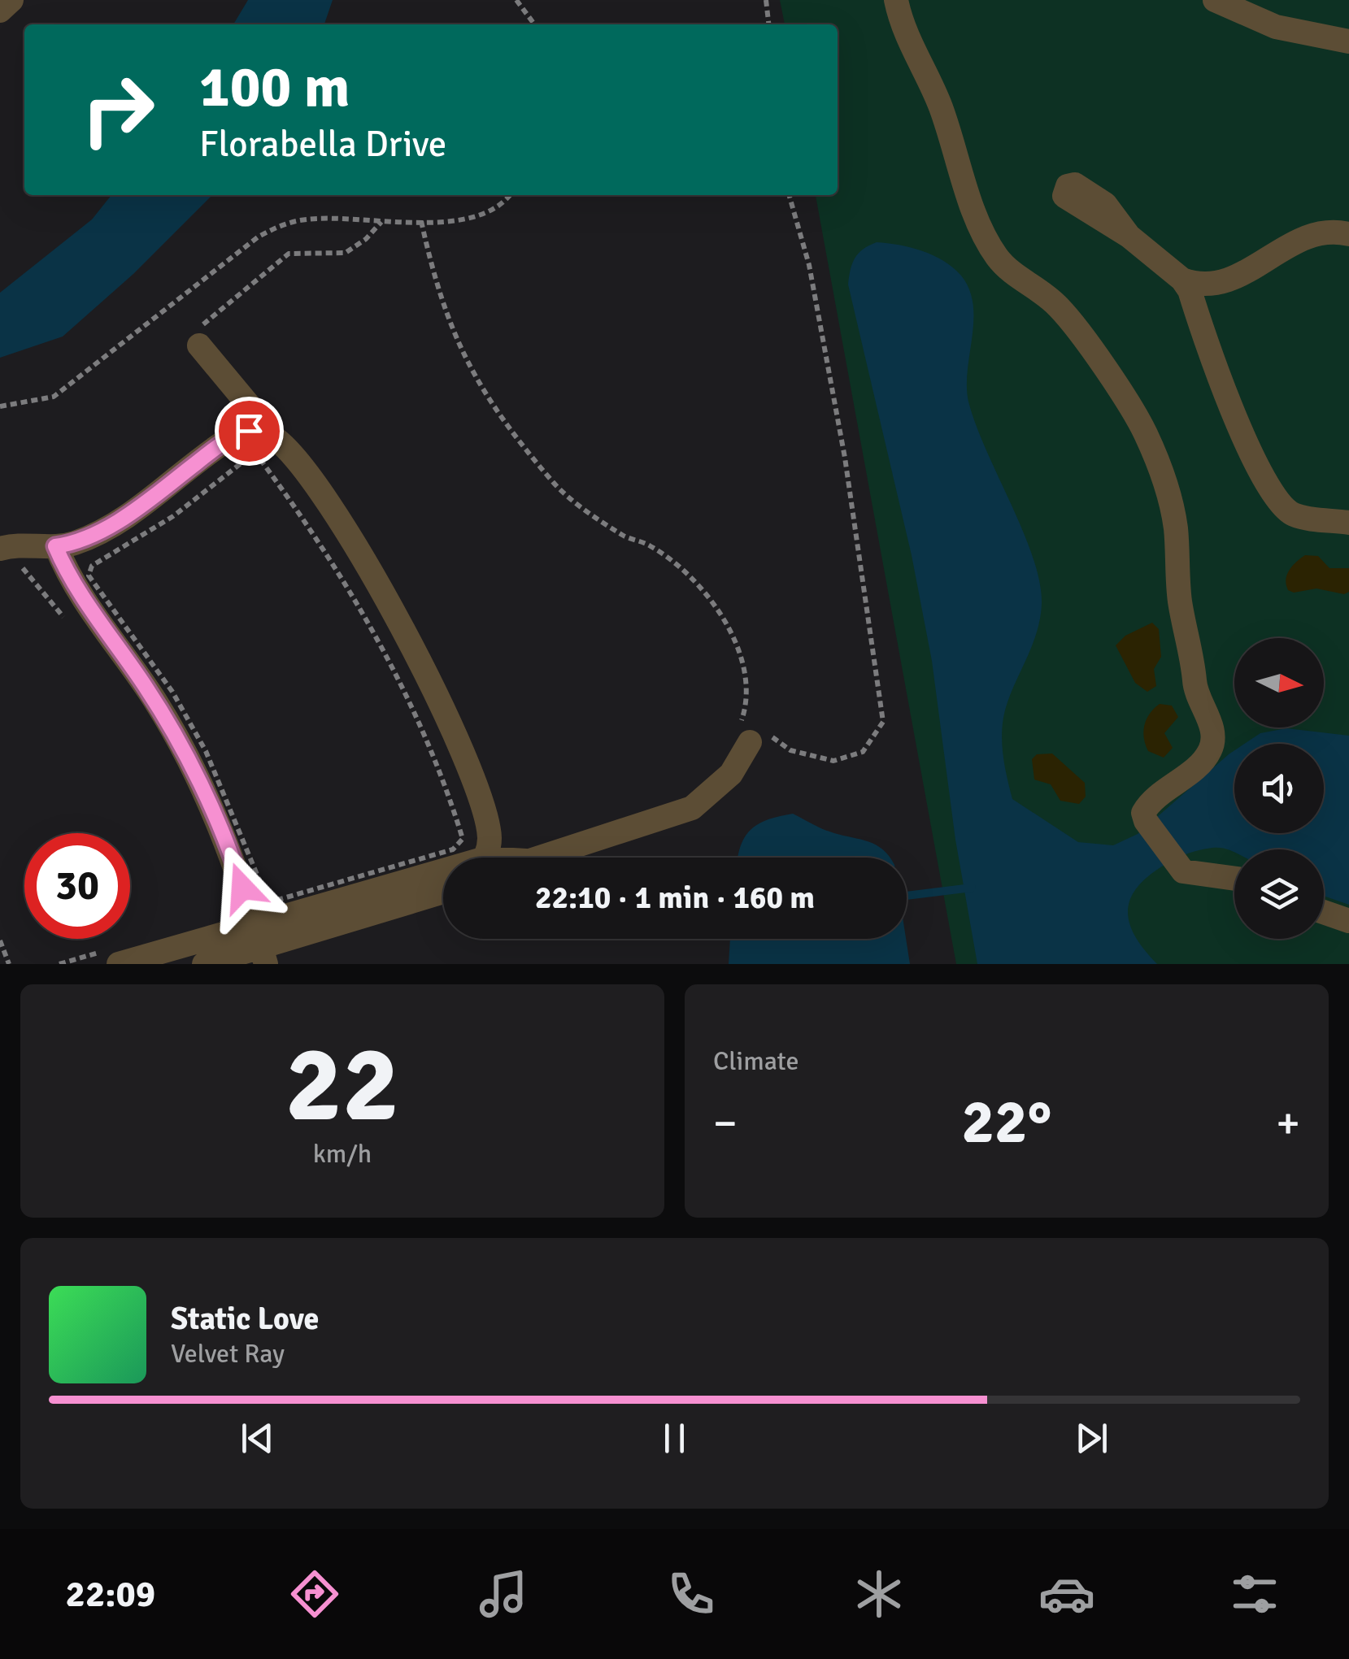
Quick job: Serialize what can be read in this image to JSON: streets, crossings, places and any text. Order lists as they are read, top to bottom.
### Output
{
  "north": "right",
  "page": {
    "turn": ["100 m", "Florabella Drive"],
    "limit": "30",
    "trip": "22:10 · 1 min · 160 m",
    "tile": [
      ["22", "km/h"],
      "Climate"
    ],
    "heat": ["−", "22°", "+"],
    "song": ["Static Love", "Velvet Ray"],
    "tabs": "22:09"
  }
}
